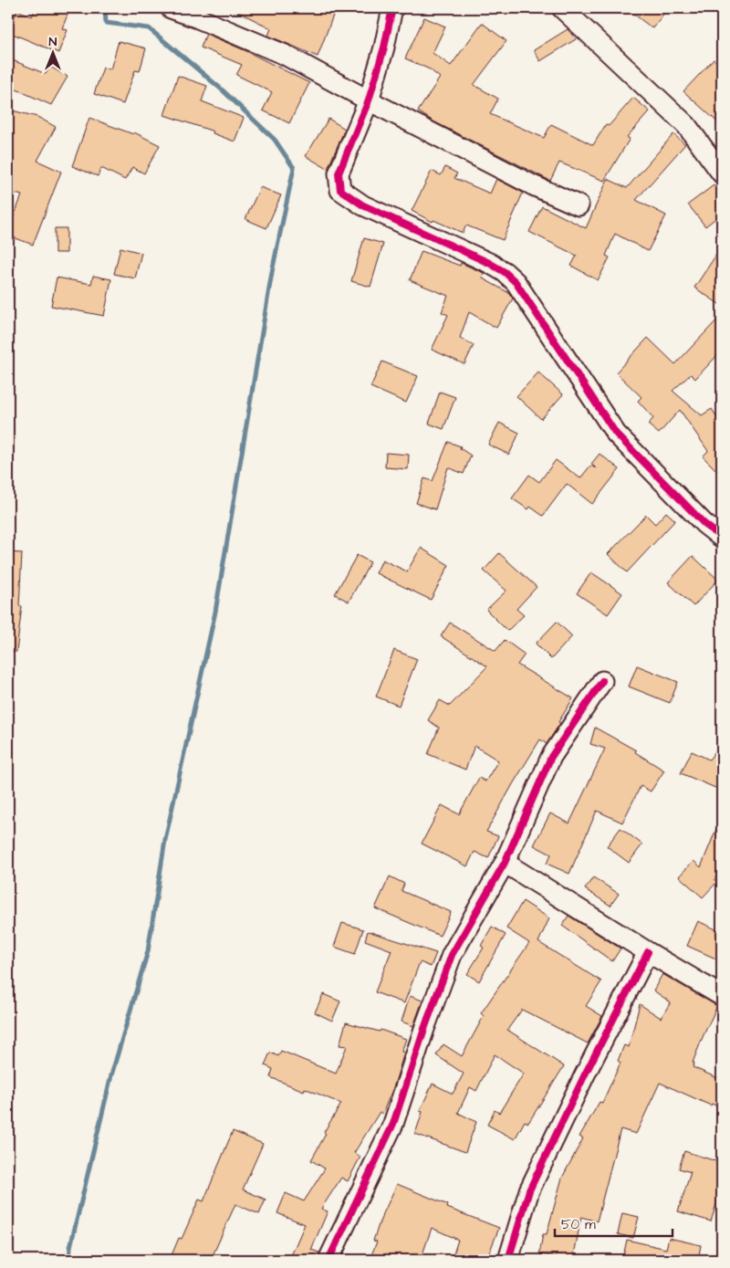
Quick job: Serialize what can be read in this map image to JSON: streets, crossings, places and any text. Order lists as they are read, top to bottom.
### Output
{
  "scale_bar": "50 m",
  "north": "top"
}
